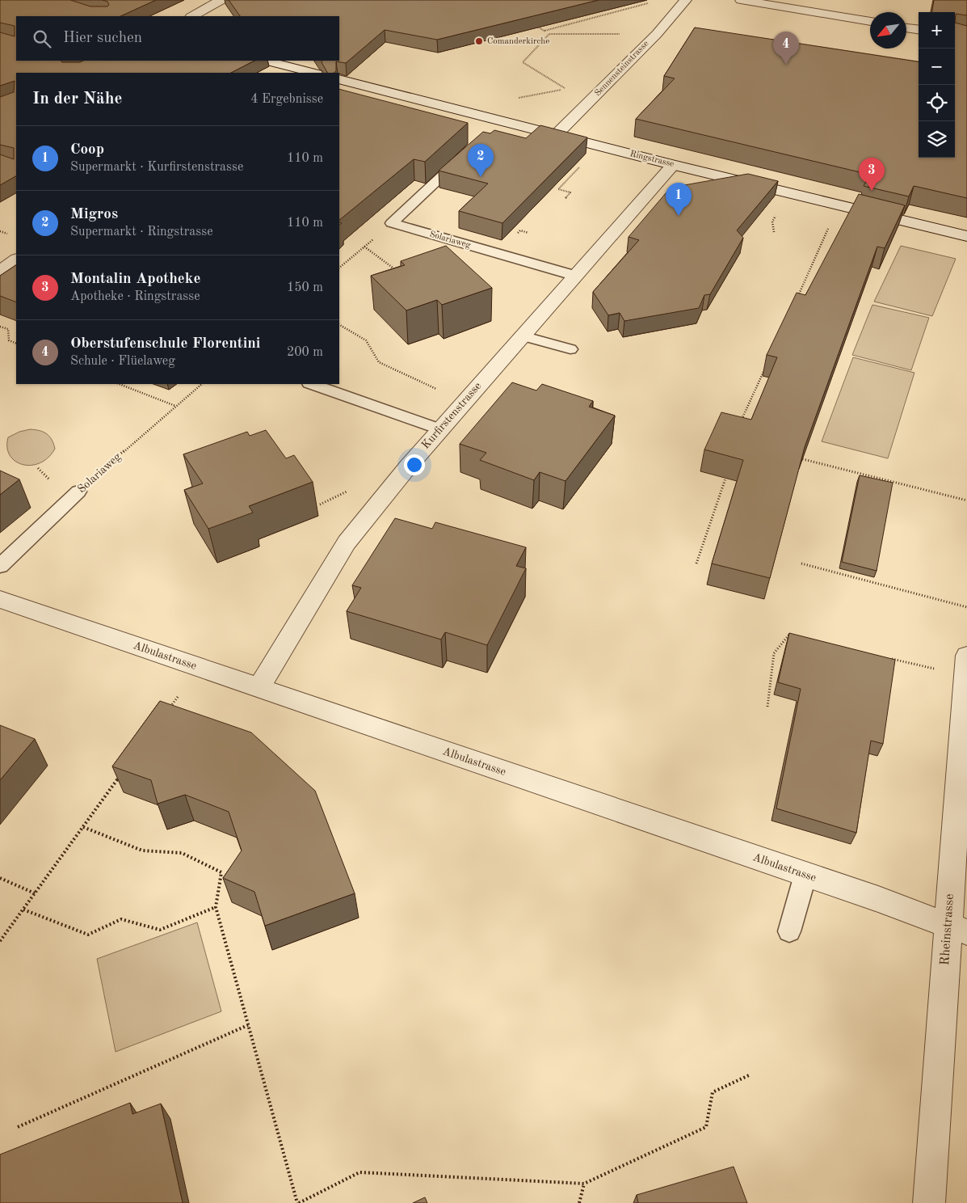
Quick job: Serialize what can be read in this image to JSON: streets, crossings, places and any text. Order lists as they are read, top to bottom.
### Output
{
  "streets": {
    "street": [
      "Sennensteinstrasse",
      "Ringstrasse",
      "Kurfirstenstrasse",
      "Albulastrasse",
      "Rheinstrasse"
    ],
    "lane": ["Solariaweg"]
  },
  "crossings": [
    ["Sennensteinstrasse", "Ringstrasse"],
    ["Ringstrasse", "Kurfirstenstrasse"],
    ["Solariaweg", "Kurfirstenstrasse"],
    ["Kurfirstenstrasse", "Albulastrasse"],
    ["Albulastrasse", "Rheinstrasse"]
  ],
  "places": ["Comanderkirche"],
  "north": "bottom left",
  "page": {
    "map_buttons": ["+", "−"],
    "search": "Hier suchen",
    "pins": [
      "4",
      "2",
      "3",
      "1"
    ],
    "heading": ["In der Nähe", "4 Ergebnisse"],
    "list": [
      {
        "mark": "1",
        "name": "Coop",
        "note": "Supermarkt · Kurfirstenstrasse",
        "value": "110 m"
      },
      {
        "mark": "2",
        "name": "Migros",
        "note": "Supermarkt · Ringstrasse",
        "value": "110 m"
      },
      {
        "mark": "3",
        "name": "Montalin Apotheke",
        "note": "Apotheke · Ringstrasse",
        "value": "150 m"
      },
      {
        "mark": "4",
        "name": "Oberstufenschule Florentini",
        "note": "Schule · Flüelaweg",
        "value": "200 m"
      }
    ]
  }
}
